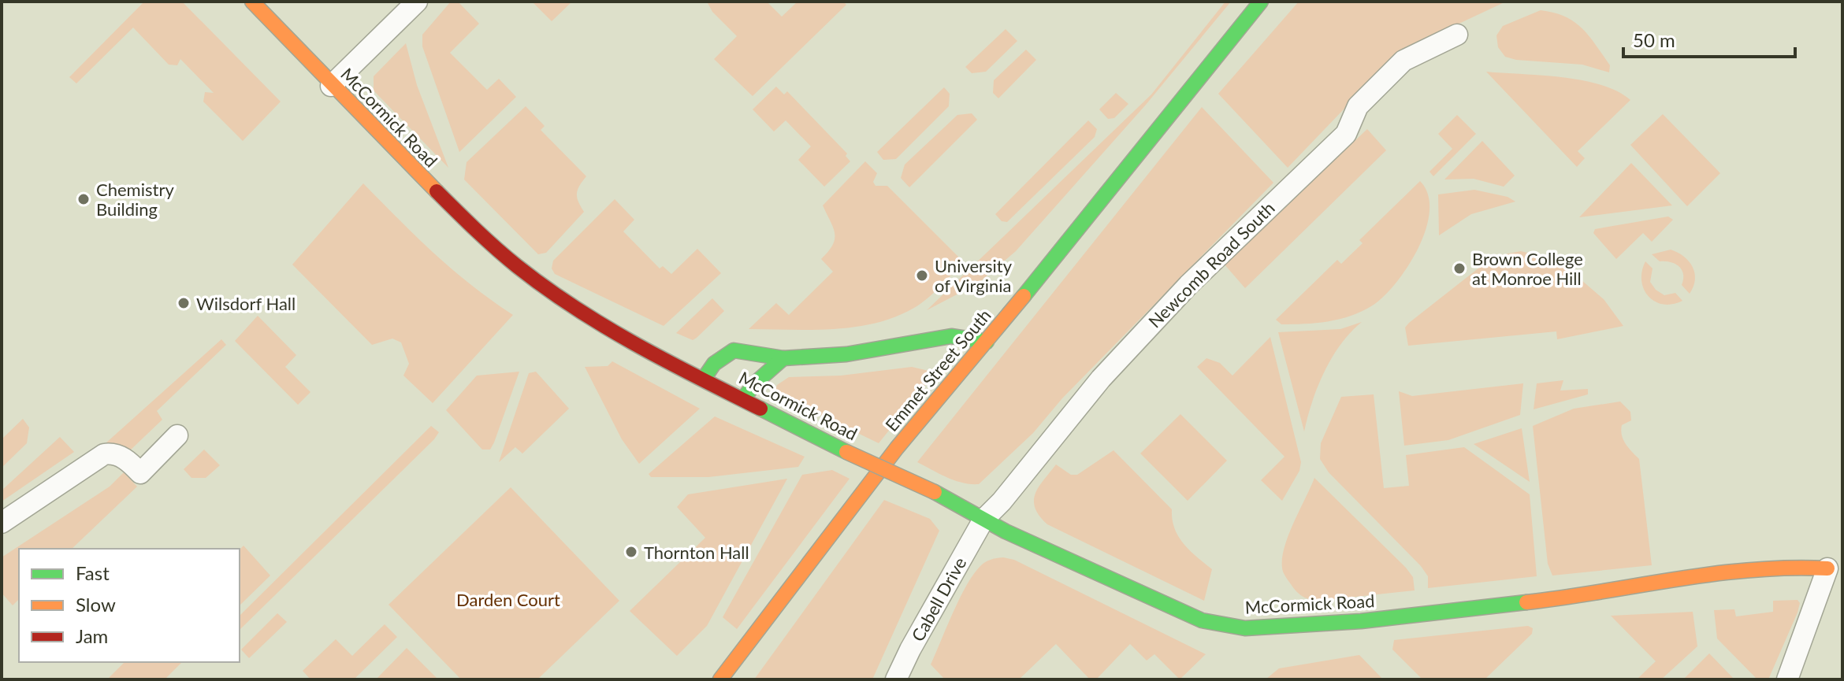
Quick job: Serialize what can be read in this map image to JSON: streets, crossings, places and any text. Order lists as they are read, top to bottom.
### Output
{
  "streets": {
    "street": [
      "McCormick Road",
      "Newcomb Road South",
      "Emmet Street South",
      "Cabell Drive"
    ]
  },
  "crossings": [
    ["McCormick Road", "Newcomb Road South"],
    ["McCormick Road", "Cabell Drive"],
    ["Newcomb Road South", "Cabell Drive"]
  ],
  "parks": ["Darden Court"],
  "places": [
    "Chemistry Building",
    "Brown College at Monroe Hill",
    "University of Virginia",
    "Wilsdorf Hall",
    "Thornton Hall"
  ],
  "legend": ["Fast", "Slow", "Jam"],
  "scale_bar": "50 m"
}
